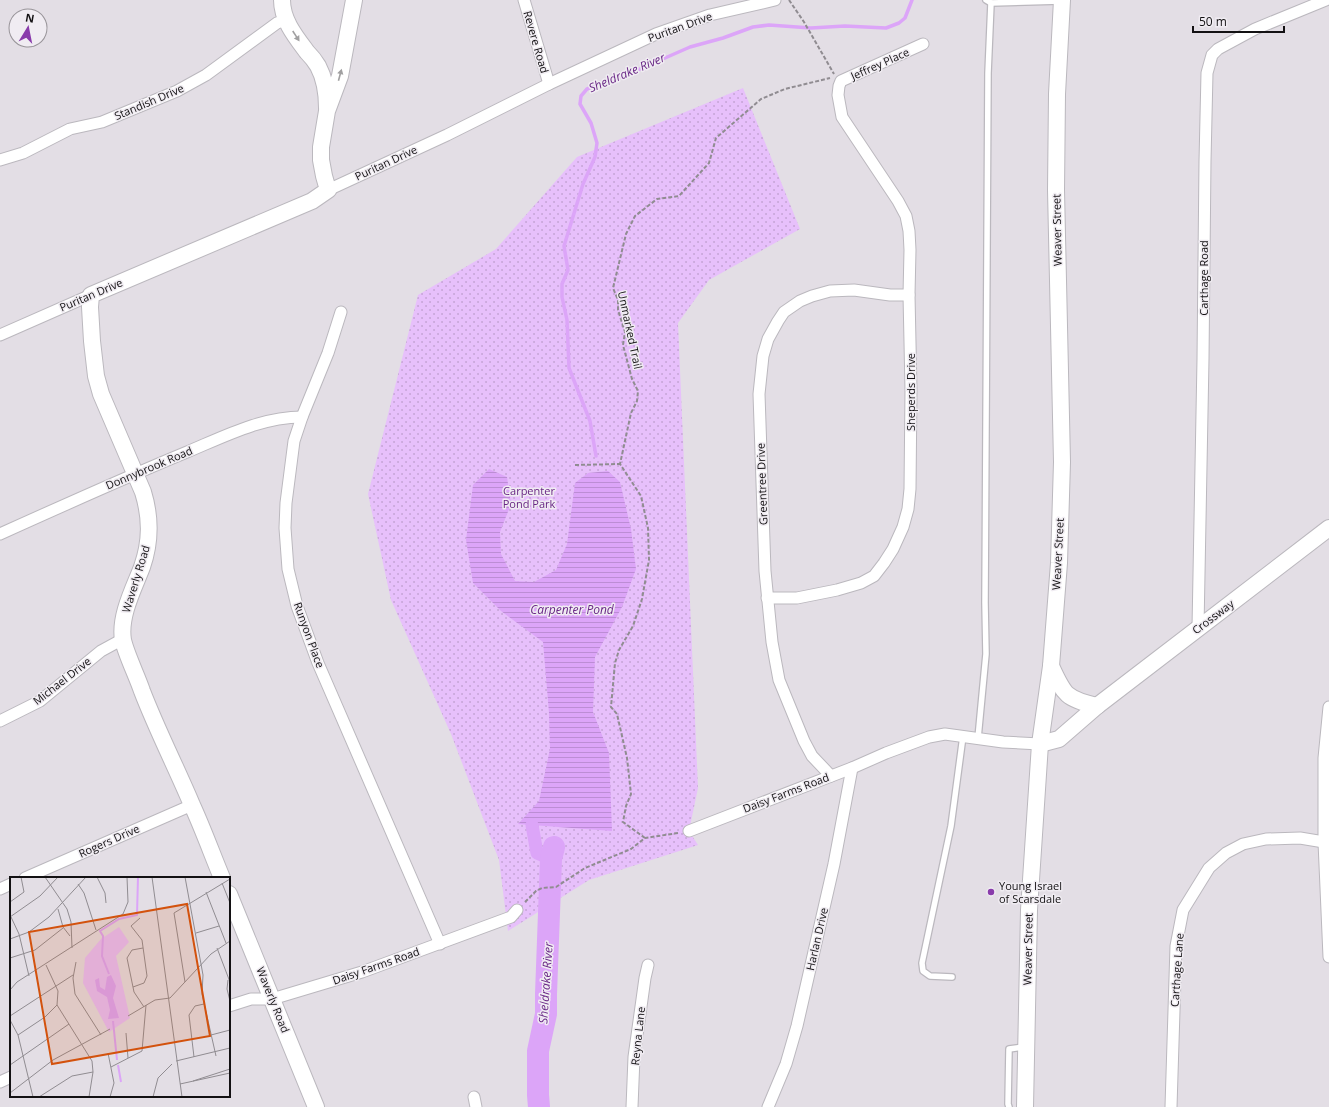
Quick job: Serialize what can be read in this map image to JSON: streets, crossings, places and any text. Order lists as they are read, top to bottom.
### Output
{
  "streets": {
    "street": [
      "Puritan Drive",
      "Revere Road",
      "Jeffrey Place",
      "Standish Drive",
      "Weaver Street",
      "Carthage Road",
      "Sheperds Drive",
      "Donnybrook Road",
      "Greentree Drive",
      "Waverly Road",
      "Crossway",
      "Runyon Place",
      "Michael Drive",
      "Daisy Farms Road",
      "Rogers Drive",
      "Harlan Drive",
      "Carthage Lane",
      "Reyna Lane"
    ],
    "path": ["Unmarked Trail"]
  },
  "crossings": [
    ["Puritan Drive", "Revere Road"],
    ["Puritan Drive", "Waverly Road"],
    ["Jeffrey Place", "Sheperds Drive"],
    ["Weaver Street", "Crossway"],
    ["Weaver Street", "Daisy Farms Road"],
    ["Carthage Road", "Crossway"],
    ["Sheperds Drive", "Greentree Drive"],
    ["Donnybrook Road", "Waverly Road"],
    ["Donnybrook Road", "Runyon Place"],
    ["Greentree Drive", "Daisy Farms Road"],
    ["Waverly Road", "Michael Drive"],
    ["Waverly Road", "Daisy Farms Road"],
    ["Waverly Road", "Rogers Drive"],
    ["Crossway", "Daisy Farms Road"],
    ["Runyon Place", "Daisy Farms Road"],
    ["Daisy Farms Road", "Harlan Drive"]
  ],
  "water": ["Sheldrake River", "Carpenter Pond"],
  "parks": ["Carpenter Pond Park"],
  "places": ["Young Israel of Scarsdale"],
  "scale_bar": "50 m",
  "north": "top"
}
